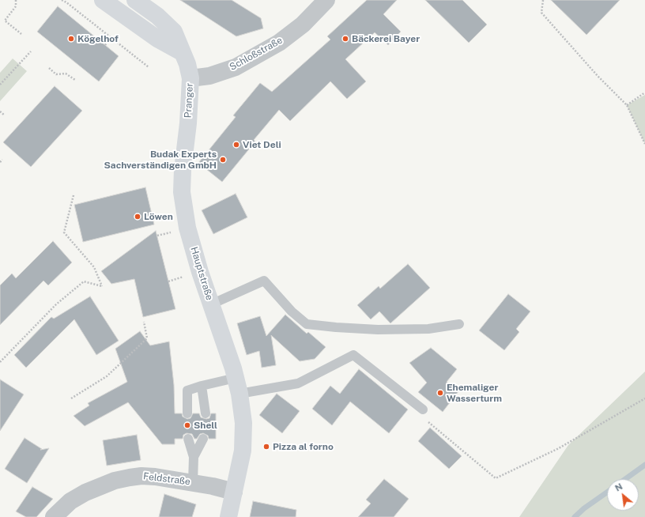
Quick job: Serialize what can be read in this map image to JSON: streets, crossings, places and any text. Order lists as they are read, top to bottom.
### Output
{
  "streets": {
    "main road": ["Pranger", "Hauptstraße"],
    "street": ["Schloßstraße", "Feldstraße"]
  },
  "crossings": [
    ["Schloßstraße", "Pranger"],
    ["Pranger", "Hauptstraße"],
    ["Hauptstraße", "Feldstraße"]
  ],
  "places": [
    "Kögelhof",
    "Bäckerei Bayer",
    "Viet Deli",
    "Budak Experts Sachverständigen GmbH",
    "Löwen",
    "Ehemaliger Wasserturm",
    "Shell",
    "Pizza al forno"
  ],
  "north": "top left"
}
